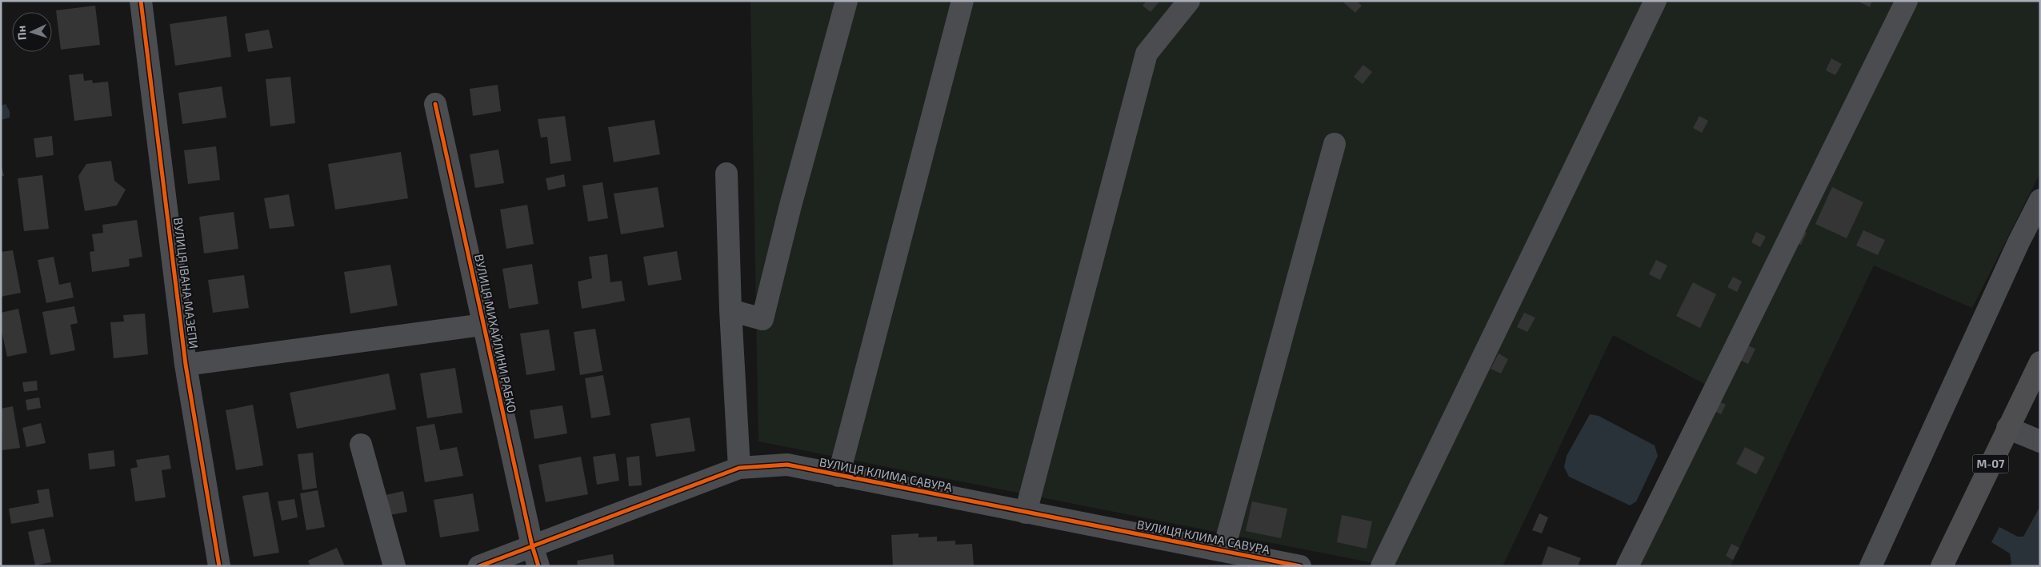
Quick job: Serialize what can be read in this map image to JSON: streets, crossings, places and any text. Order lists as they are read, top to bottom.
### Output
{
  "streets": {
    "highway": ["М-07"],
    "street": ["ВУЛИЦЯ ІВАНА МАЗЕПИ", "ВУЛИЦЯ МИХАЙЛИНИ РАБКО", "ВУЛИЦЯ КЛИМА САВУРА"]
  },
  "crossings": [
    ["ВУЛИЦЯ МИХАЙЛИНИ РАБКО", "ВУЛИЦЯ КЛИМА САВУРА"]
  ],
  "north": "left"
}
